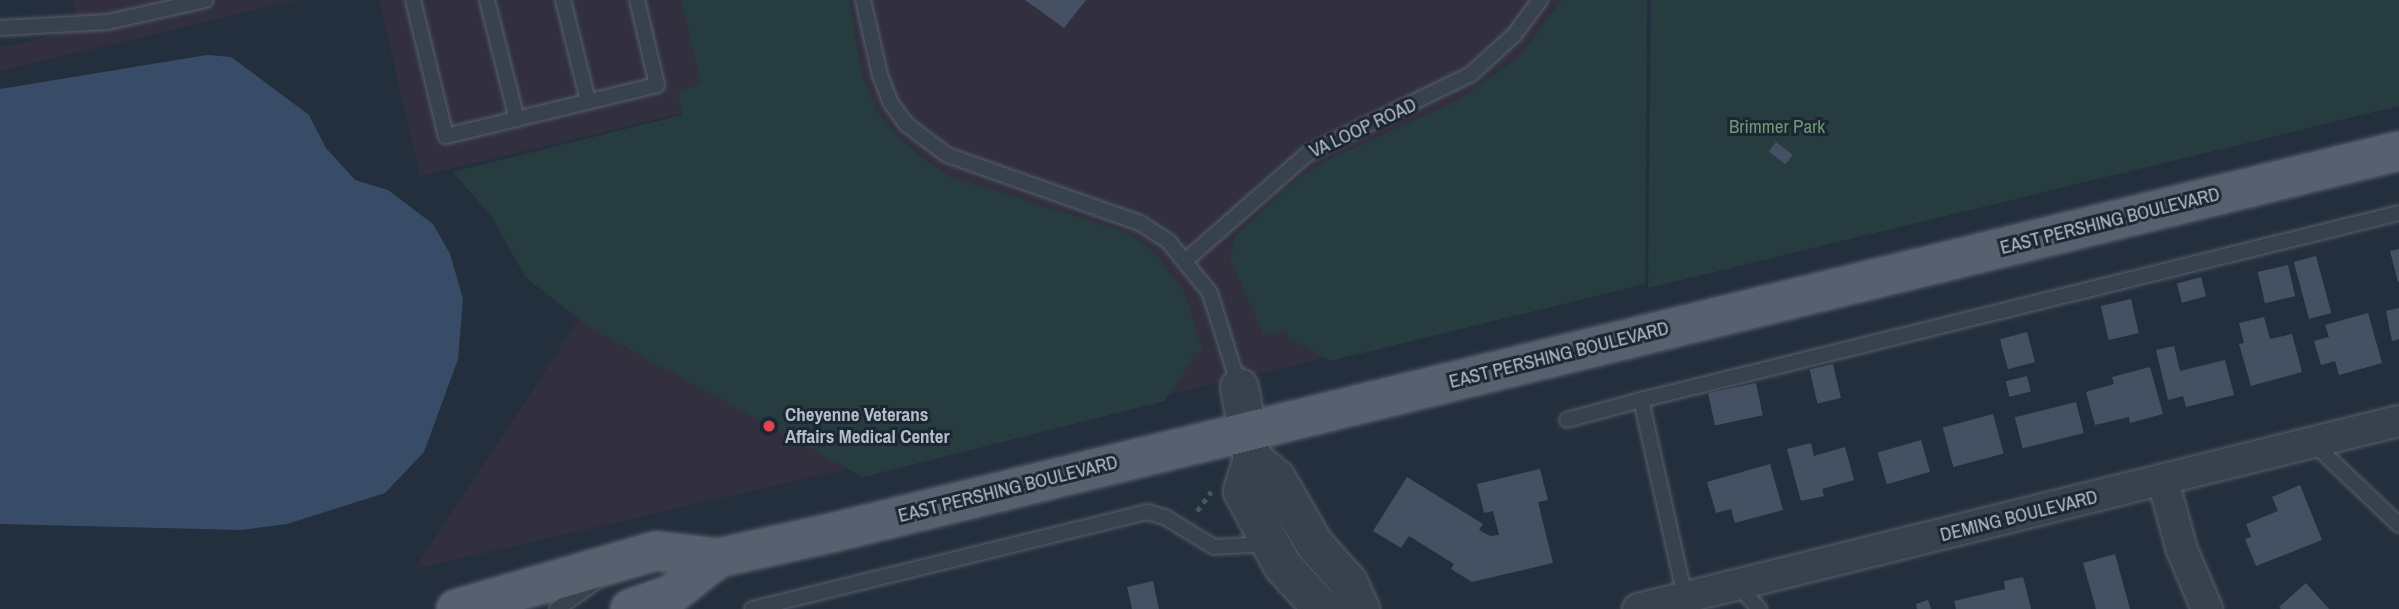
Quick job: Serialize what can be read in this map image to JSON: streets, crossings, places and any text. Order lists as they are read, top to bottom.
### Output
{
  "streets": {
    "main road": ["EAST PERSHING BOULEVARD"],
    "street": ["DEMING BOULEVARD"],
    "lane": ["VA LOOP ROAD"]
  },
  "parks": ["Brimmer Park"],
  "places": ["Cheyenne Veterans Affairs Medical Center"]
}
